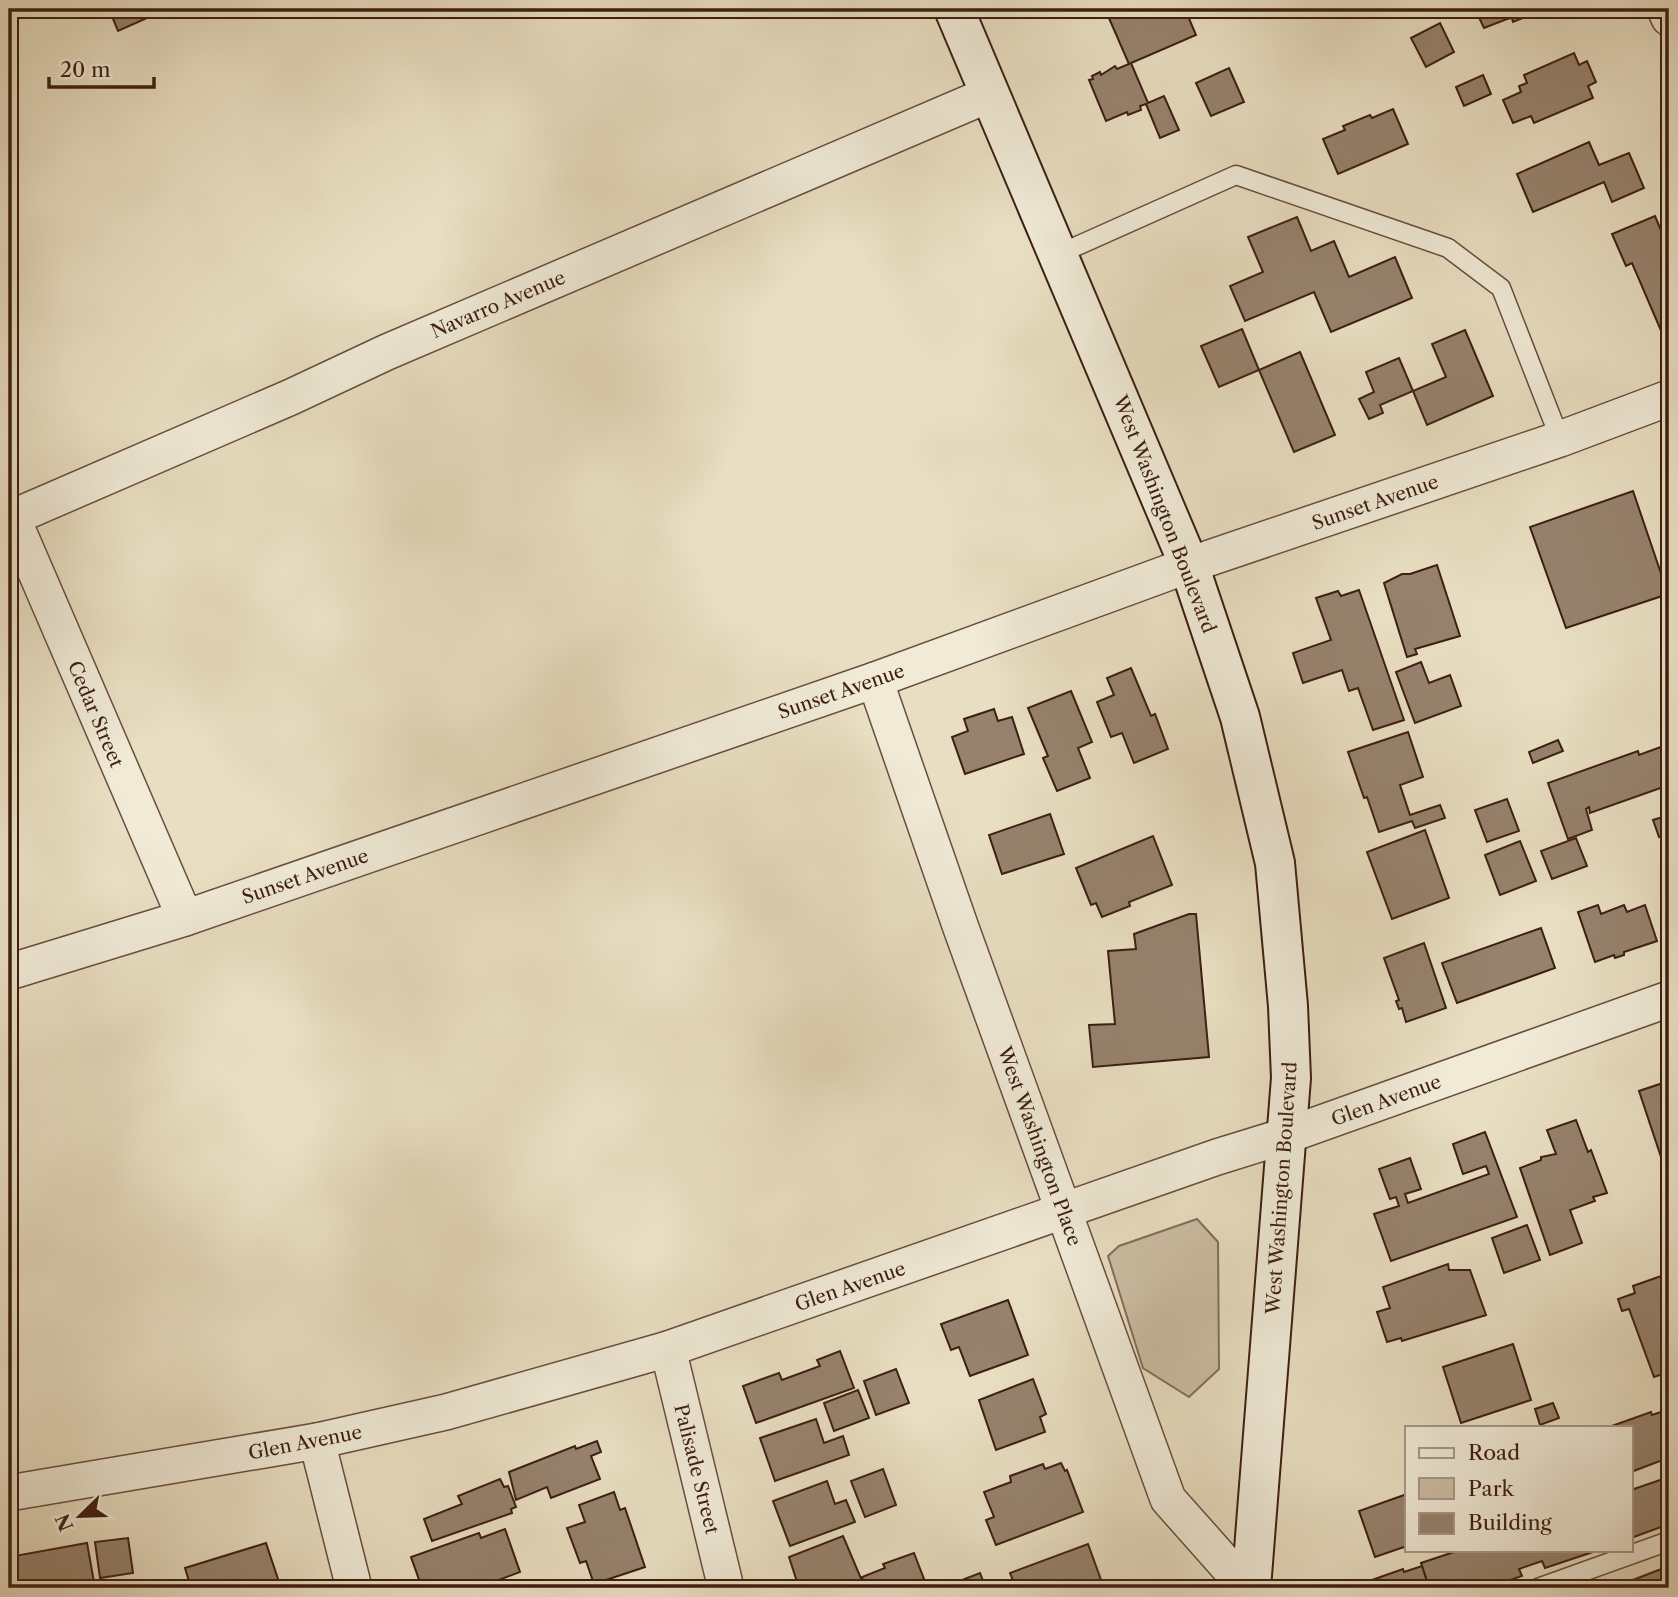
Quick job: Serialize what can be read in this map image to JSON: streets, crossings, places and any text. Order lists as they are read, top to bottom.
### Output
{
  "streets": {
    "main road": ["West Washington Boulevard"],
    "street": [
      "Navarro Avenue",
      "Sunset Avenue",
      "Cedar Street",
      "Glen Avenue",
      "West Washington Place",
      "Palisade Street"
    ]
  },
  "crossings": [
    ["Navarro Avenue", "West Washington Boulevard"],
    ["Navarro Avenue", "Cedar Street"],
    ["Sunset Avenue", "West Washington Boulevard"],
    ["Sunset Avenue", "Cedar Street"],
    ["Sunset Avenue", "West Washington Place"],
    ["West Washington Boulevard", "Glen Avenue"],
    ["West Washington Boulevard", "West Washington Place"],
    ["Glen Avenue", "West Washington Place"],
    ["Glen Avenue", "Palisade Street"]
  ],
  "legend": ["Road", "Park", "Building"],
  "scale_bar": "20 m",
  "north": "bottom left"
}
